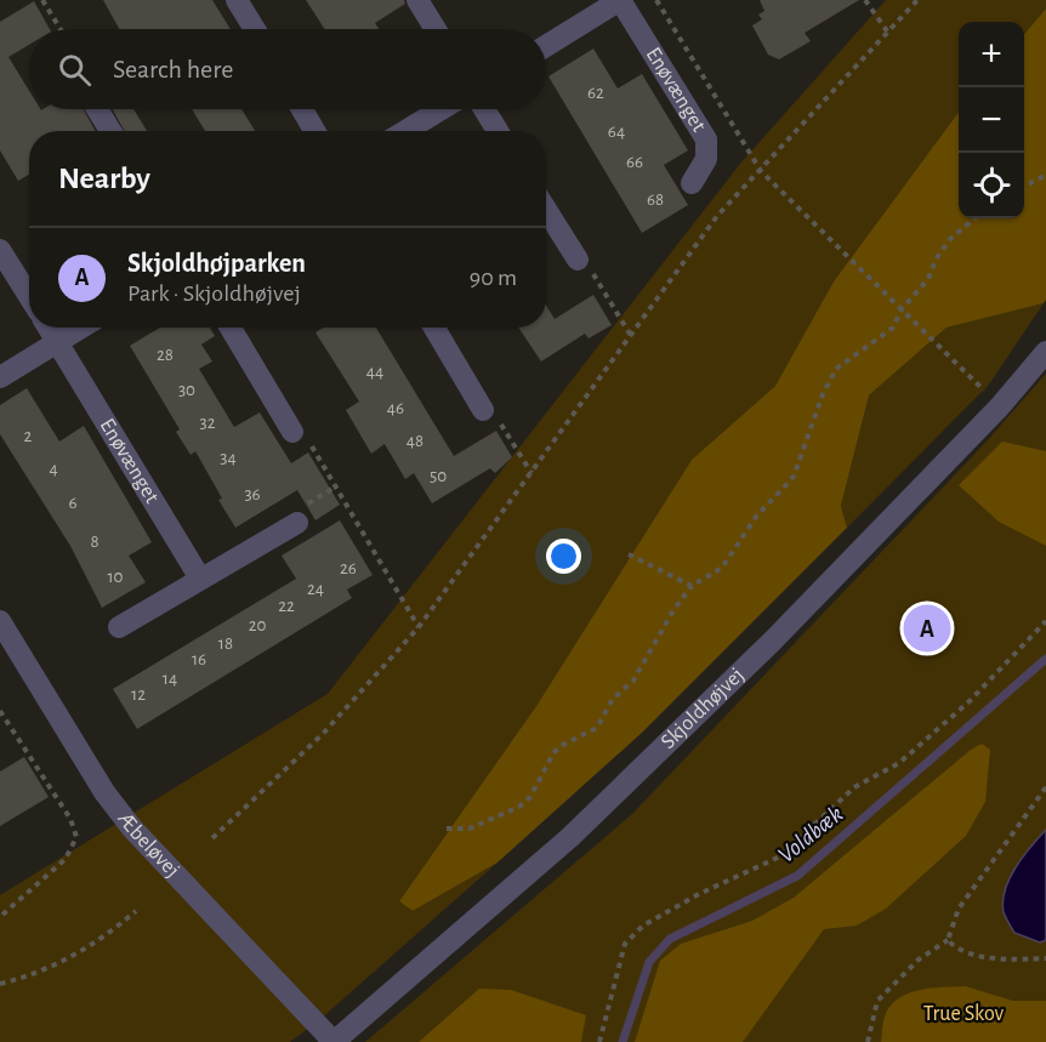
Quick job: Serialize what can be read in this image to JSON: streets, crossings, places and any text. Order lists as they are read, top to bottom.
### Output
{
  "streets": {
    "street": ["Enøvænget", "Skjoldhøjvej", "Æbeløvej"]
  },
  "crossings": [
    ["Skjoldhøjvej", "Æbeløvej"]
  ],
  "water": ["Voldbæk"],
  "parks": ["True Skov"],
  "house_numbers": [
    "62",
    "64",
    "66",
    "68",
    "28",
    "44",
    "30",
    "46",
    "32",
    "2",
    "48",
    "34",
    "4",
    "50",
    "36",
    "6",
    "8",
    "26",
    "10",
    "24",
    "22",
    "20",
    "18",
    "16",
    "14",
    "12"
  ],
  "page": {
    "map_buttons": ["+", "−"],
    "search": "Search here",
    "heading": "Nearby",
    "list": [
      {
        "mark": "A",
        "name": "Skjoldhøjparken",
        "note": "Park · Skjoldhøjvej",
        "value": "90 m"
      }
    ],
    "pins": "A"
  }
}
